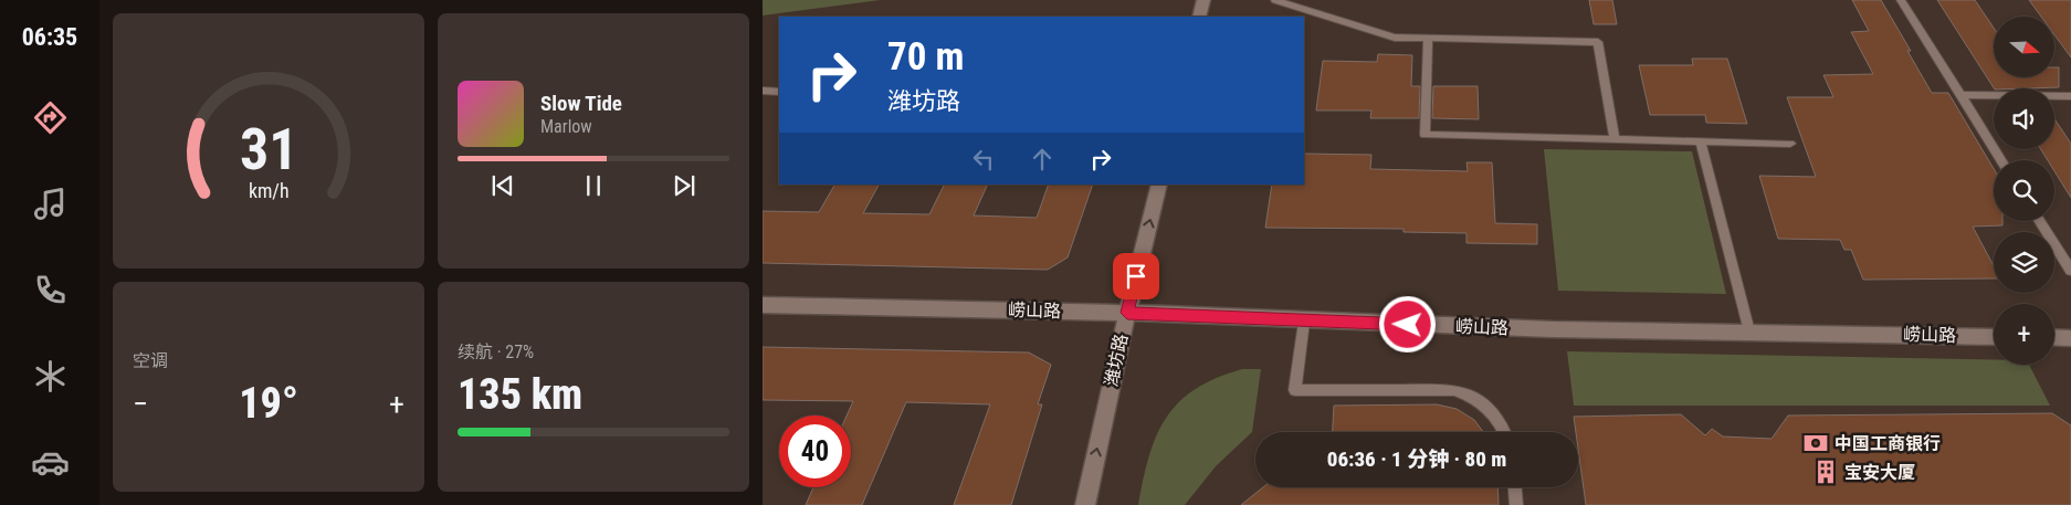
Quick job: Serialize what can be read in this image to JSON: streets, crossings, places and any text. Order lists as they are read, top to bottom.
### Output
{
  "streets": {
    "street": ["崂山路", "潍坊路"]
  },
  "crossings": [
    ["崂山路", "潍坊路"]
  ],
  "one_way": ["潍坊路"],
  "places": {
    "bank": ["中国工商银行"],
    "building": ["宝安大厦"]
  },
  "north": "right",
  "page": {
    "tabs": "06:35",
    "map_buttons": "+",
    "turn": ["70 m", "潍坊路"],
    "song": ["Slow Tide", "Marlow"],
    "tile": [
      "空调",
      ["续航 · 27%", "135 km"]
    ],
    "heat": ["−", "19°", "+"],
    "limit": "40",
    "trip": "06:36 · 1 分钟 · 80 m",
    "gauge": ["31", "km/h"]
  }
}
